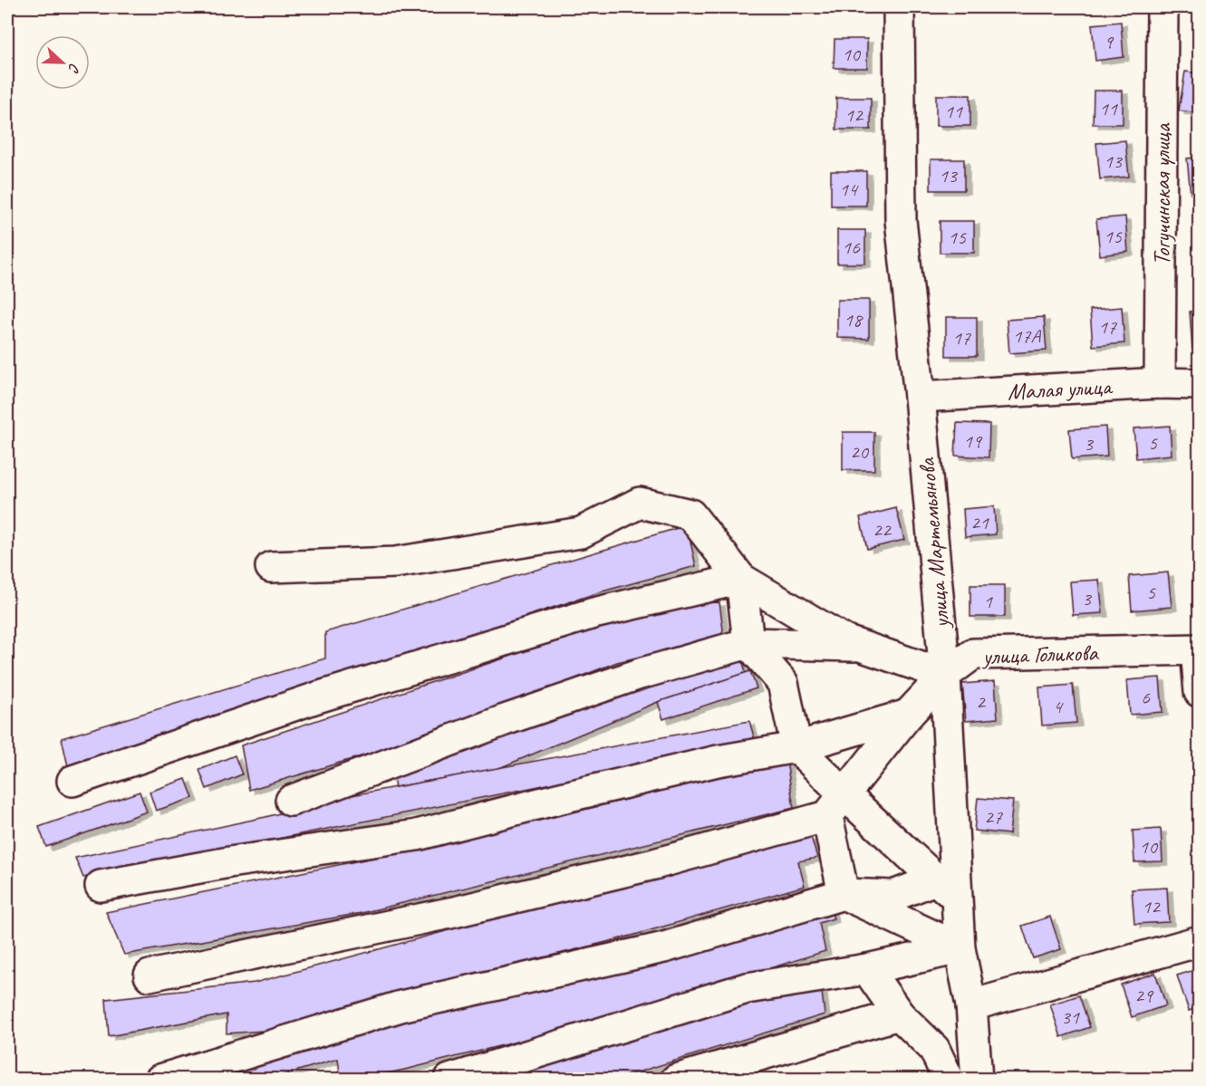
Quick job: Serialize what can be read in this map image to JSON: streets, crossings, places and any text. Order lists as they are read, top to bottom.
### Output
{
  "streets": {
    "street": [
      "Тогучинская улица",
      "Малая улица",
      "улица Мартемьянова",
      "улица Голикова"
    ]
  },
  "crossings": [
    ["Тогучинская улица", "Малая улица"],
    ["Малая улица", "улица Мартемьянова"],
    ["улица Мартемьянова", "улица Голикова"]
  ],
  "house_numbers": [
    "9",
    "10",
    "11",
    "11",
    "12",
    "13",
    "13",
    "14",
    "15",
    "15",
    "16",
    "18",
    "17",
    "17А",
    "17",
    "19",
    "5",
    "3",
    "20",
    "21",
    "22",
    "5",
    "3",
    "1",
    "6",
    "2",
    "4",
    "27",
    "10",
    "12",
    "29",
    "31"
  ],
  "north": "right"
}
